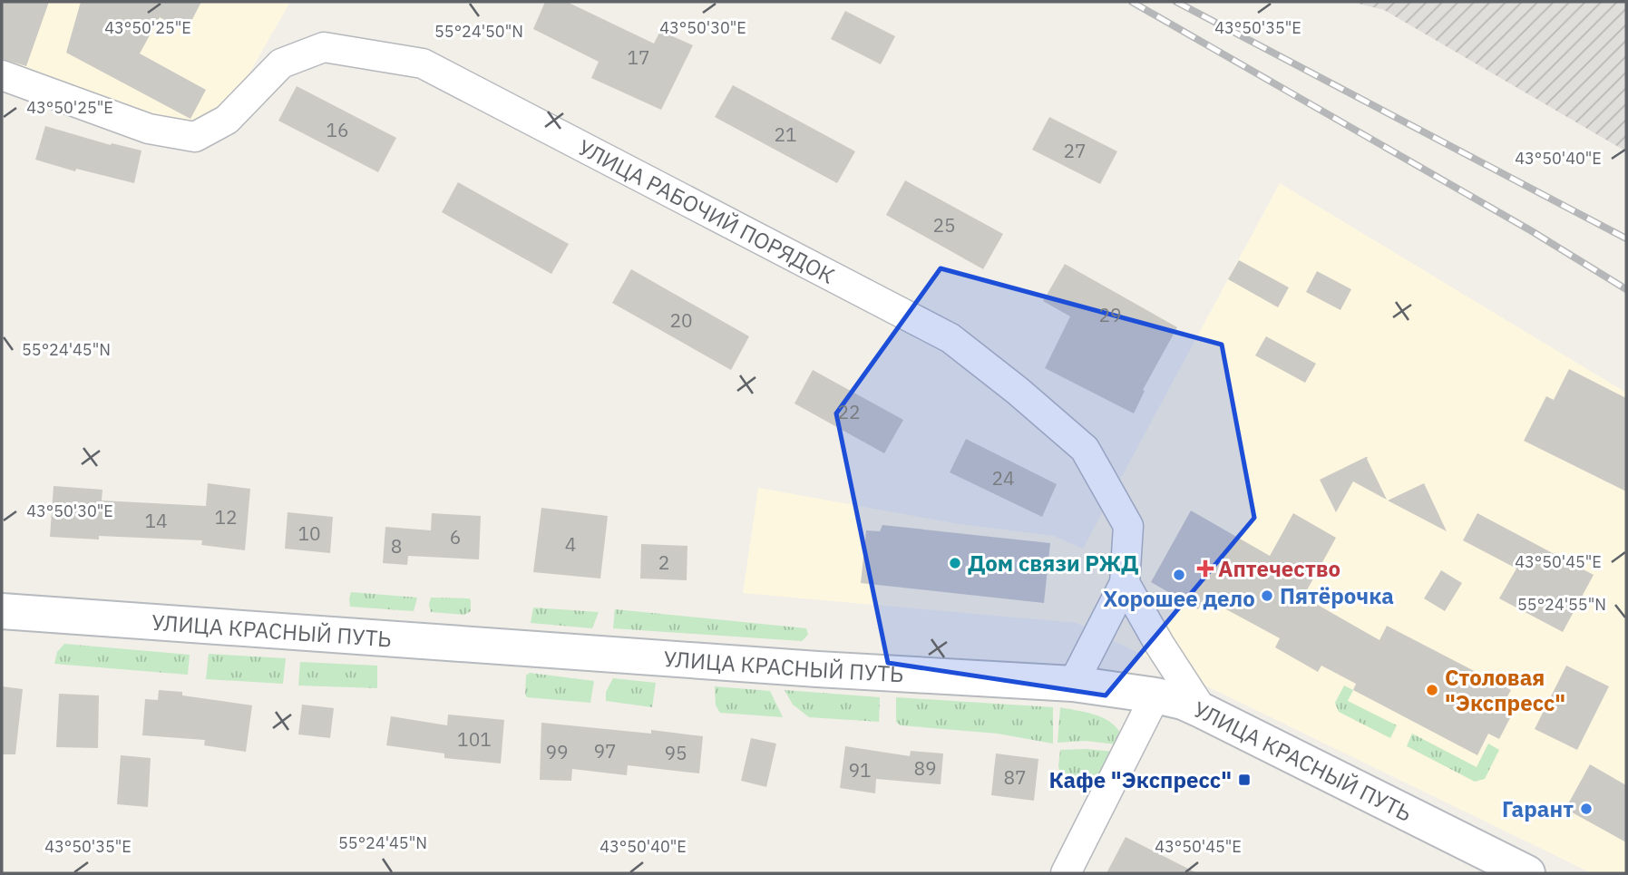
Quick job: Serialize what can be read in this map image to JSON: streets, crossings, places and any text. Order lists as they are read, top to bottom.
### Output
{
  "streets": {
    "main road": ["УЛИЦА КРАСНЫЙ ПУТЬ"],
    "street": ["УЛИЦА РАБОЧИЙ ПОРЯДОК"]
  },
  "crossings": [
    ["УЛИЦА РАБОЧИЙ ПОРЯДОК", "УЛИЦА КРАСНЫЙ ПУТЬ"]
  ],
  "places": {
    "other": [
      "Дом связи РЖД",
      "Хорошее дело",
      "Пятёрочка",
      "Столовая \"Экспресс\"",
      "Гарант"
    ],
    "health": ["Аптечество"],
    "transit": ["Кафе \"Экспресс\""]
  },
  "house_numbers": [
    "17",
    "16",
    "21",
    "27",
    "25",
    "29",
    "20",
    "22",
    "24",
    "12",
    "14",
    "10",
    "6",
    "4",
    "8",
    "2",
    "101",
    "97",
    "99",
    "95",
    "89",
    "91",
    "87"
  ],
  "coordinates": [
    "43°50'25\"E",
    "43°50'30\"E",
    "43°50'35\"E",
    "55°24'50\"N",
    "43°50'40\"E",
    "55°24'45\"N",
    "43°50'45\"E",
    "55°24'55\"N"
  ]
}
